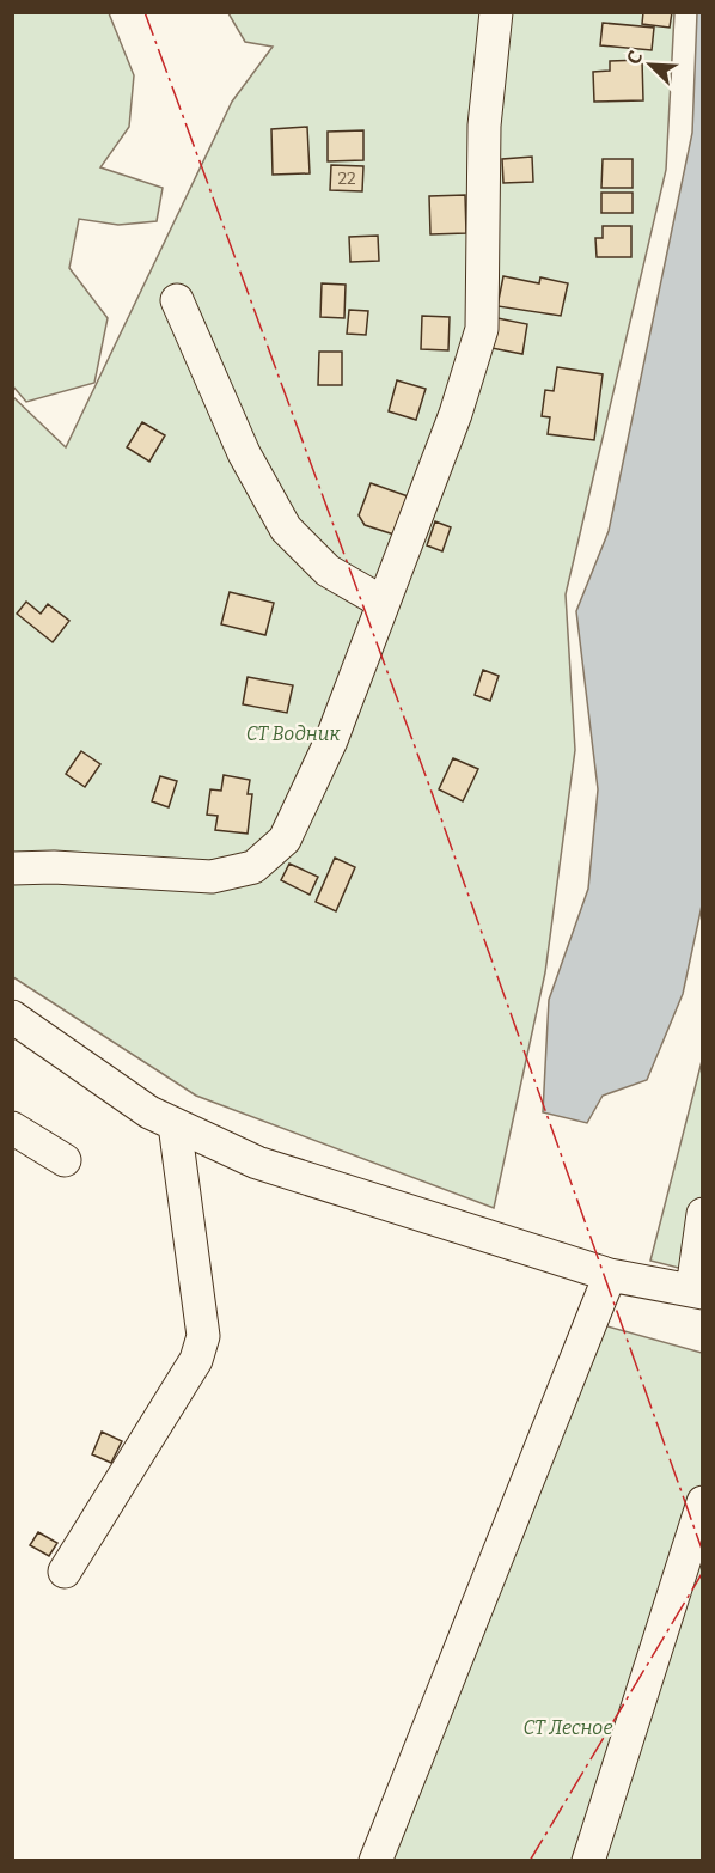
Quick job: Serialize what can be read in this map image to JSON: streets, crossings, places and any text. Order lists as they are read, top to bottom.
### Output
{
  "parks": ["СТ Водник", "СТ Лесное"],
  "house_numbers": ["22"],
  "north": "top left"
}
